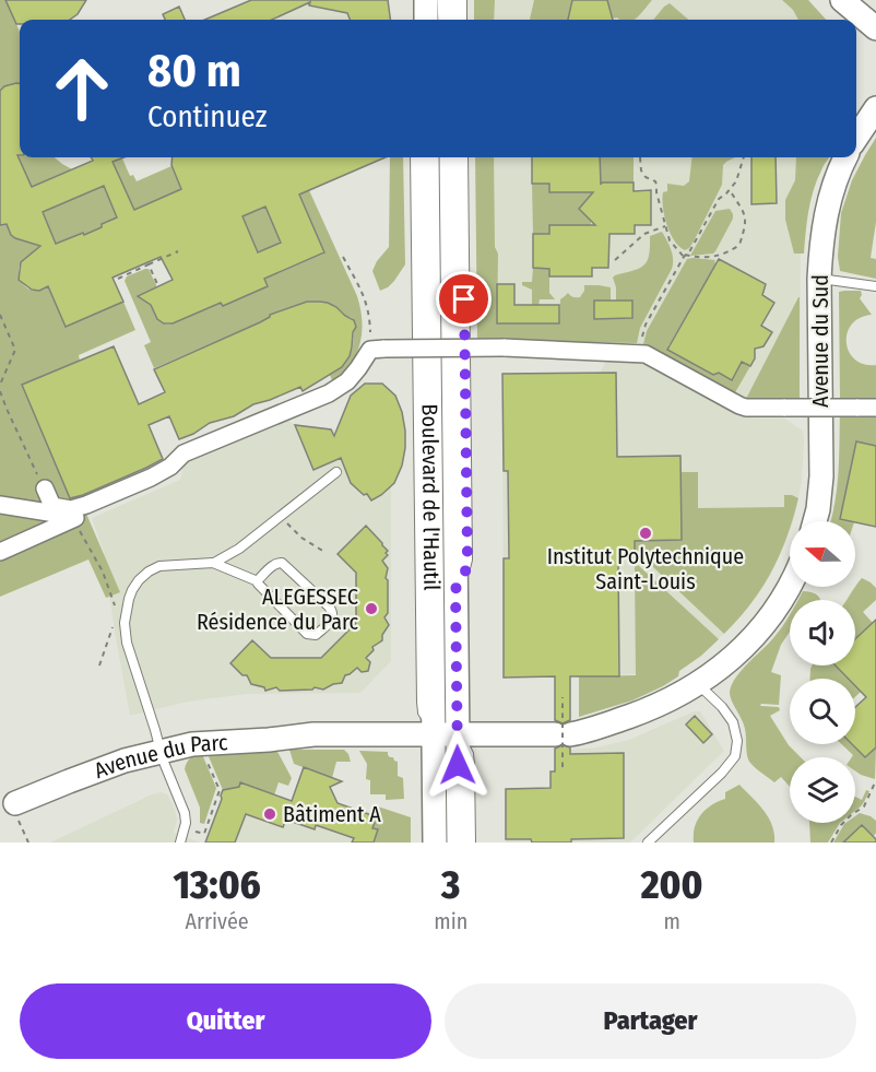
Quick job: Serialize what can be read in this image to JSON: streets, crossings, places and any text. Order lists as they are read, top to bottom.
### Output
{
  "streets": {
    "main road": ["Avenue du Sud", "Boulevard de l'Hautil", "Avenue du Parc"]
  },
  "crossings": [
    ["Boulevard de l'Hautil", "Avenue du Parc"]
  ],
  "places": ["Institut Polytechnique Saint-Louis", "ALEGESSEC Résidence du Parc", "Bâtiment A"],
  "north": "left",
  "page": {
    "turn": ["80 m", "Continuez"],
    "eta": [
      "13:06",
      "Arrivée",
      "3",
      "min",
      "200",
      "m"
    ],
    "buttons": ["Quitter", "Partager"]
  }
}
